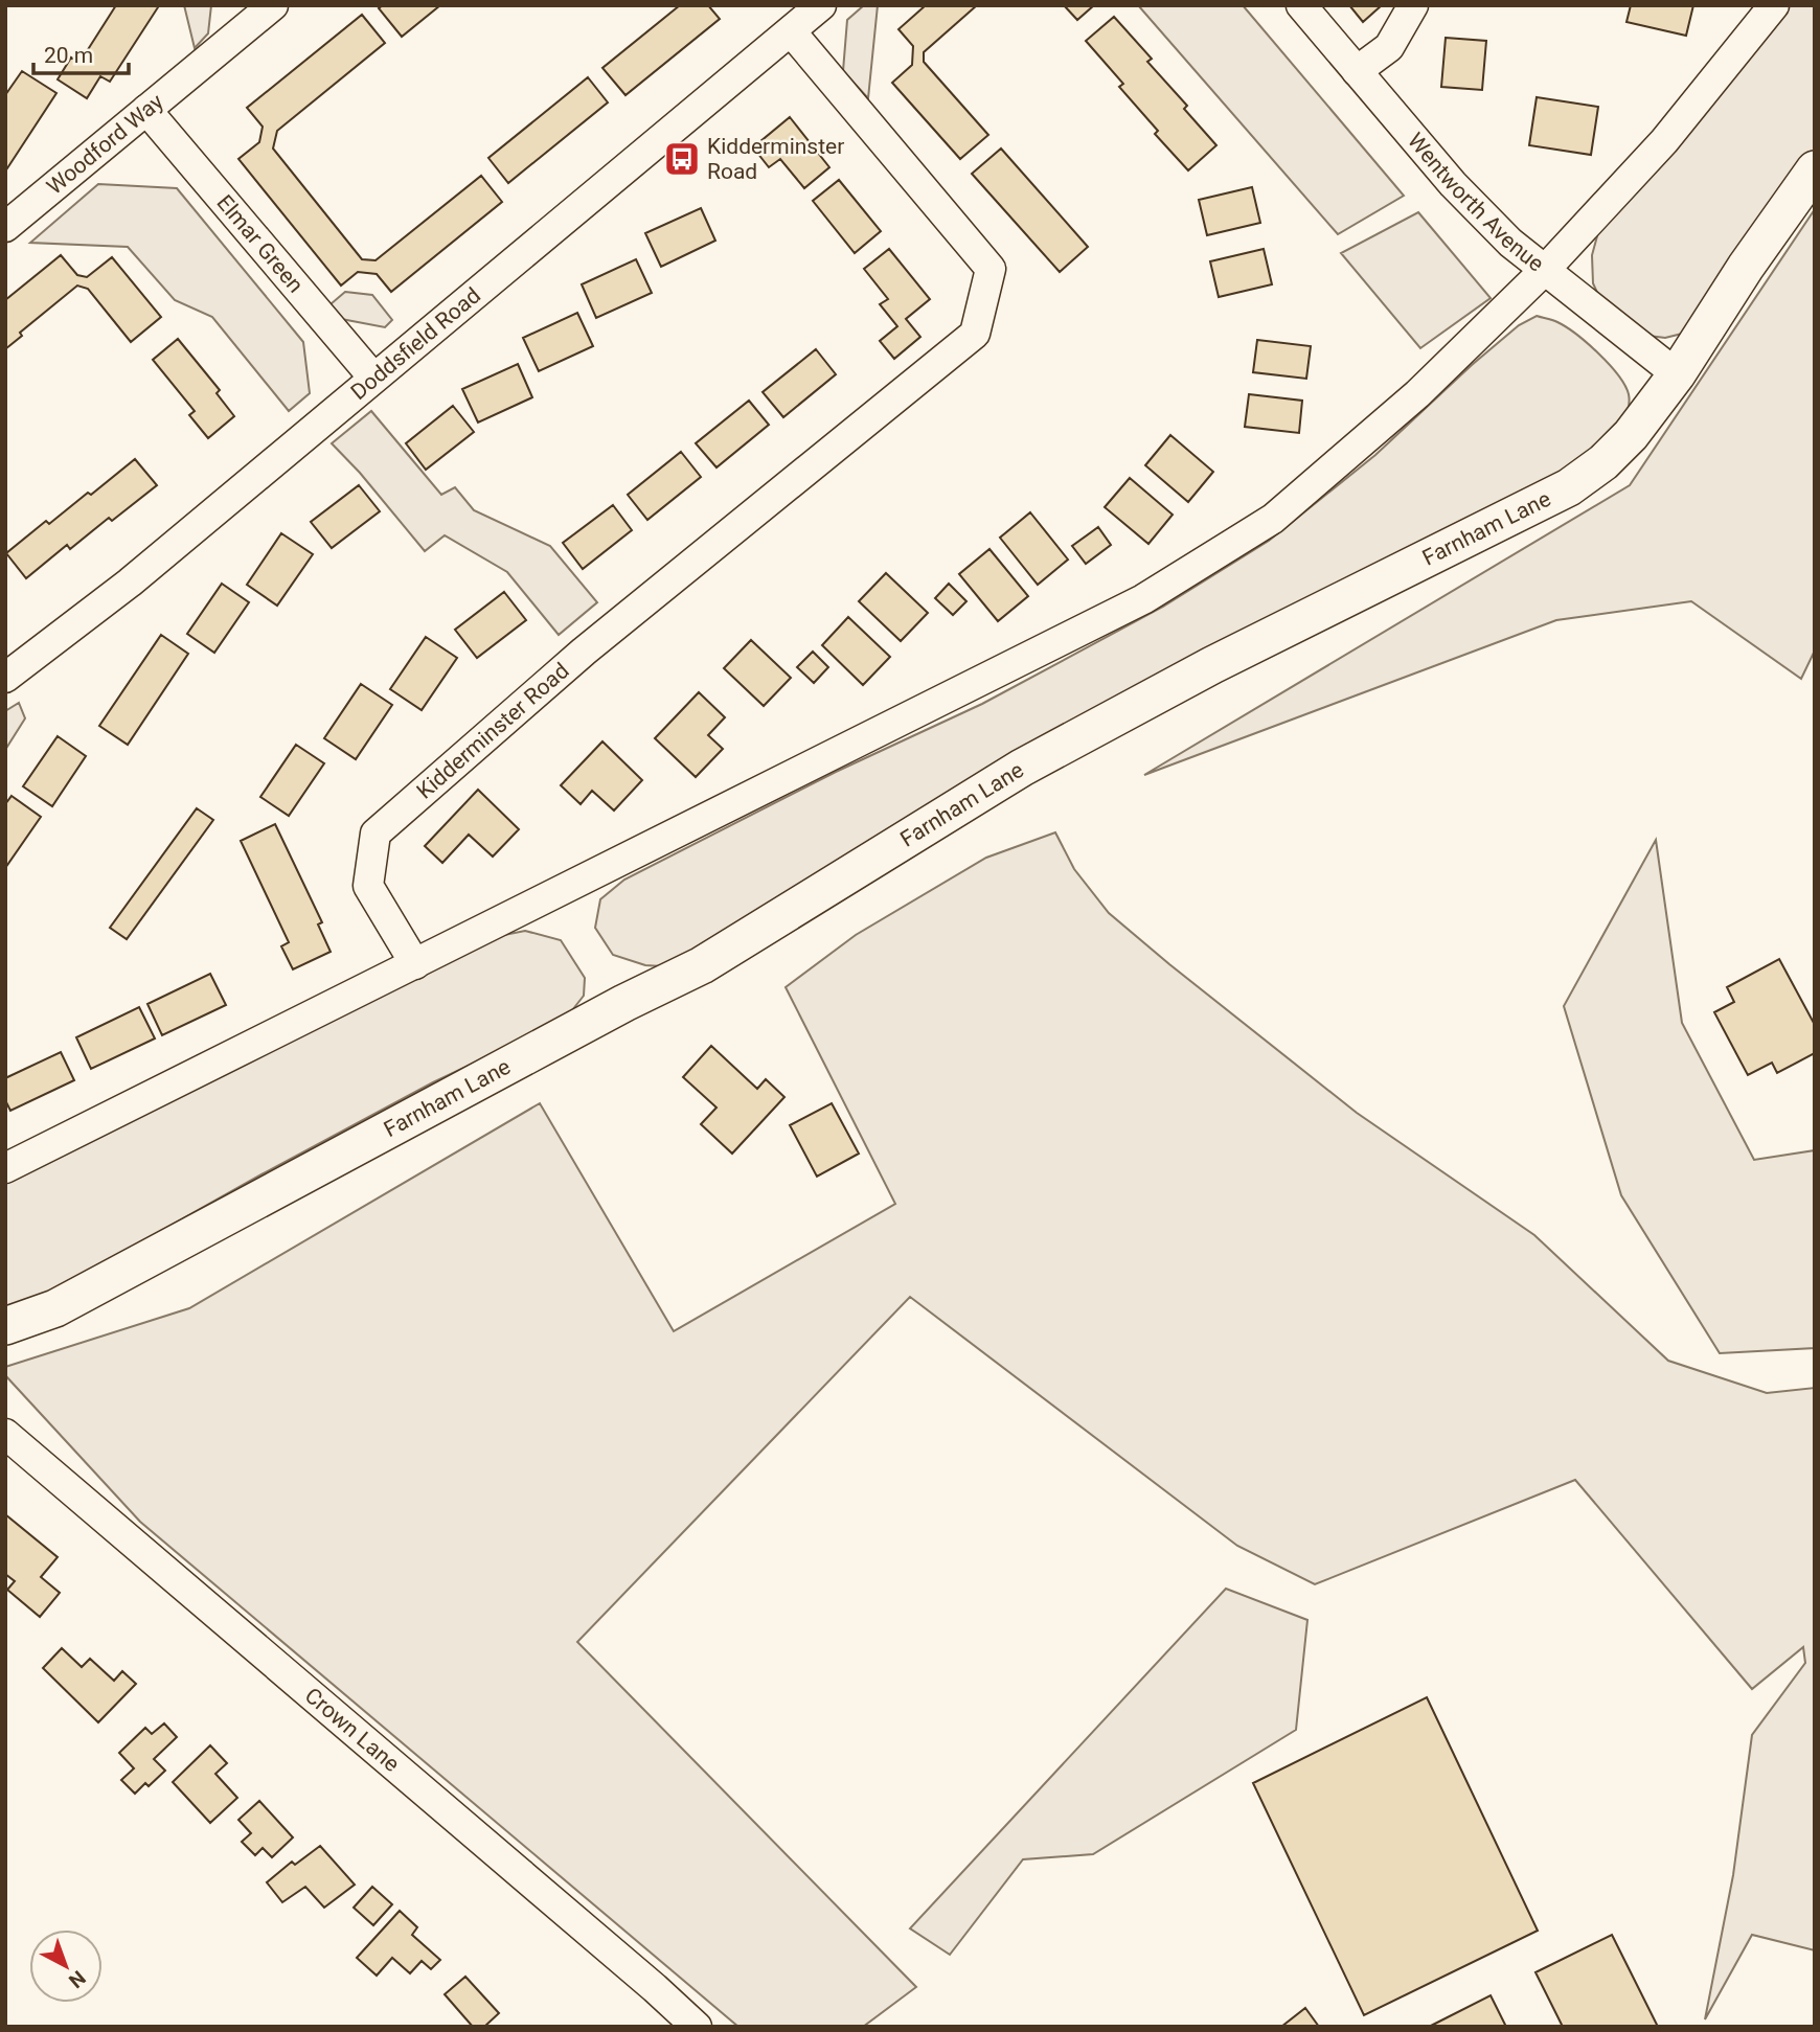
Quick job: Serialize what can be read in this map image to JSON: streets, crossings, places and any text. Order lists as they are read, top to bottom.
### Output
{
  "streets": {
    "street": [
      "Woodford Way",
      "Wentworth Avenue",
      "Elmar Green",
      "Doddsfield Road",
      "Farnham Lane",
      "Kidderminster Road",
      "Crown Lane"
    ]
  },
  "crossings": [
    ["Woodford Way", "Elmar Green"],
    ["Wentworth Avenue", "Farnham Lane"],
    ["Elmar Green", "Doddsfield Road"],
    ["Doddsfield Road", "Kidderminster Road"]
  ],
  "places": {
    "bus stop": ["Kidderminster Road"]
  },
  "scale_bar": "20 m",
  "north": "bottom right"
}
